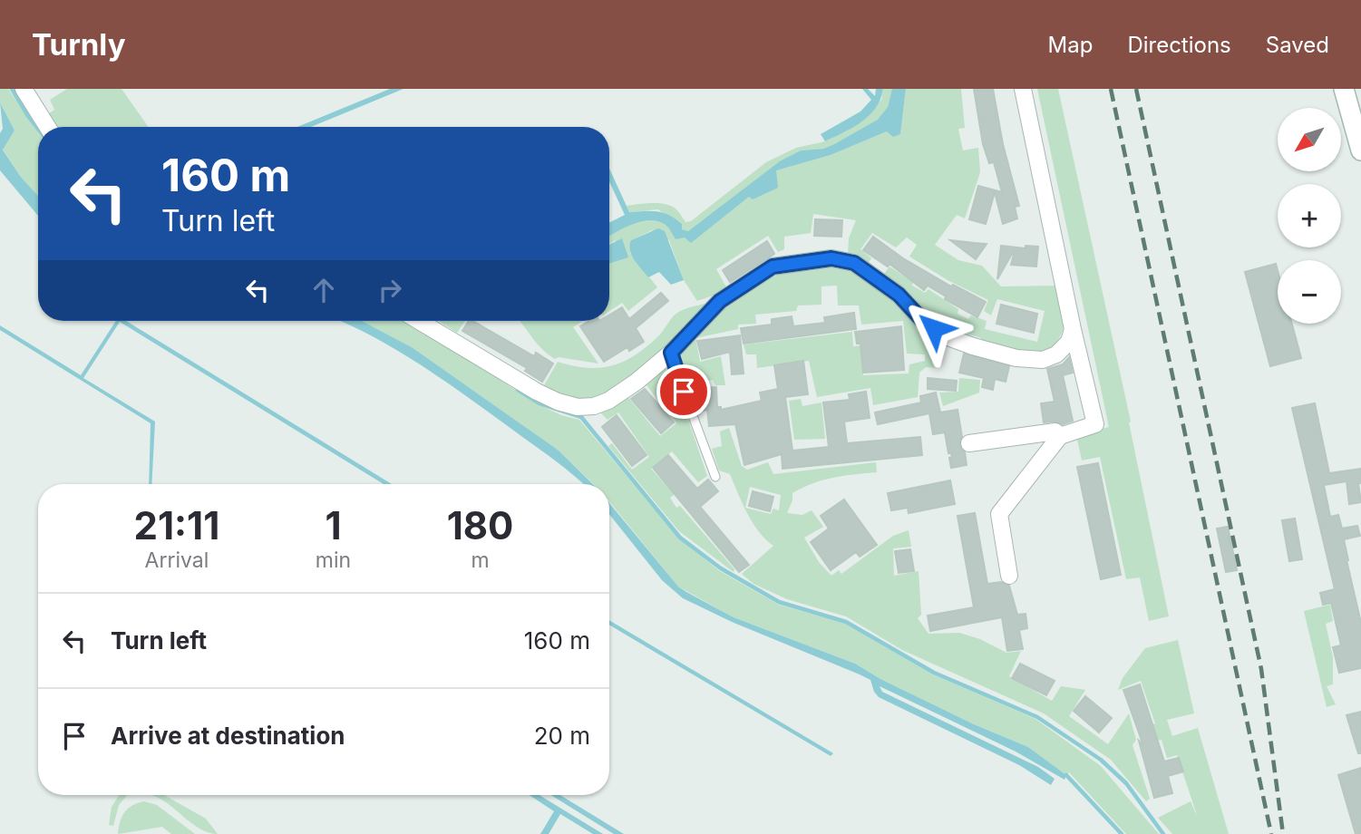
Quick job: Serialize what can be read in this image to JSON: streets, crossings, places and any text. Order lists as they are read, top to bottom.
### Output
{
  "north": "bottom left",
  "page": {
    "header": "Turnly",
    "nav": ["Map", "Directions", "Saved"],
    "map_buttons": ["+", "−"],
    "turn": ["160 m", "Turn left"],
    "eta": [
      "21:11",
      "Arrival",
      "1",
      "min",
      "180",
      "m"
    ],
    "list": [
      {
        "name": "Turn left",
        "value": "160 m"
      },
      {
        "name": "Arrive at destination",
        "value": "20 m"
      }
    ]
  }
}
